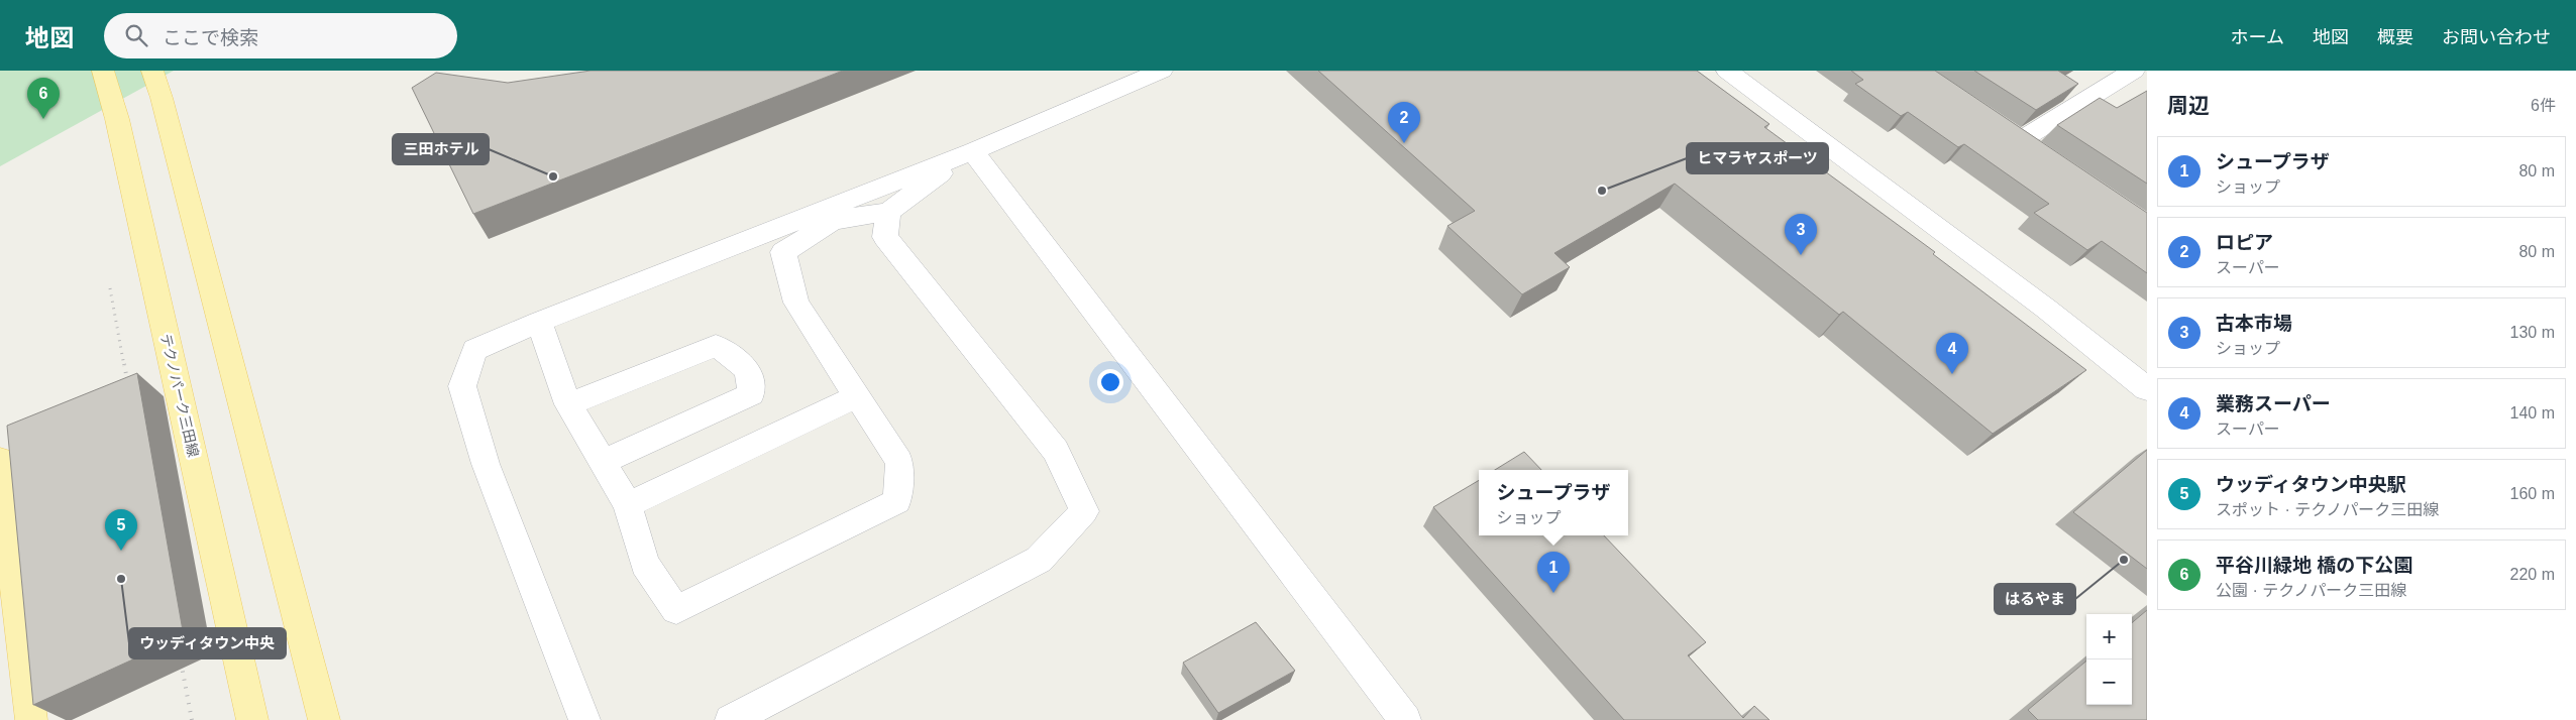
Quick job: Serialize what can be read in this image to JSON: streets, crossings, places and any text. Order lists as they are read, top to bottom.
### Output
{
  "streets": {
    "main road": ["テクノパーク三田線"]
  },
  "places": [
    "三田ホテル",
    "ヒマラヤスポーツ",
    "はるやま",
    "ウッディタウン中央"
  ],
  "page": {
    "header": "地図",
    "search": "ここで検索",
    "nav": [
      "ホーム",
      "地図",
      "概要",
      "お問い合わせ"
    ],
    "heading": ["周辺", "6件"],
    "pins": [
      "6",
      "2",
      "3",
      "4",
      "5",
      "1"
    ],
    "list": [
      {
        "mark": "1",
        "name": "シュープラザ",
        "note": "ショップ",
        "value": "80 m"
      },
      {
        "mark": "2",
        "name": "ロピア",
        "note": "スーパー",
        "value": "80 m"
      },
      {
        "mark": "3",
        "name": "古本市場",
        "note": "ショップ",
        "value": "130 m"
      },
      {
        "mark": "4",
        "name": "業務スーパー",
        "note": "スーパー",
        "value": "140 m"
      },
      {
        "mark": "5",
        "name": "ウッディタウン中央駅",
        "note": "スポット · テクノパーク三田線",
        "value": "160 m"
      },
      {
        "mark": "6",
        "name": "平谷川緑地 橋の下公園",
        "note": "公園 · テクノパーク三田線",
        "value": "220 m"
      }
    ],
    "popup": ["シュープラザ", "ショップ"],
    "map_buttons": ["+", "−"]
  }
}
